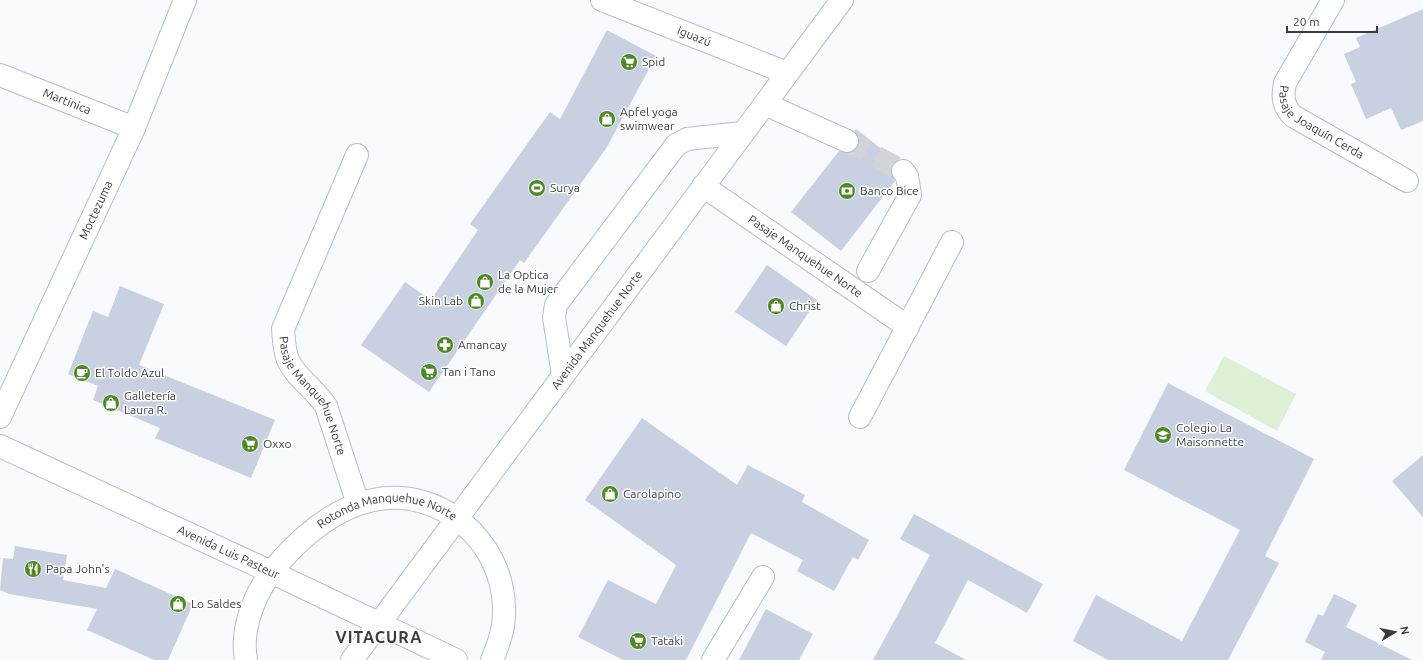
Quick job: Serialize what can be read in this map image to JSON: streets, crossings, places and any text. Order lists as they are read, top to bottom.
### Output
{
  "streets": {
    "street": [
      "Iguazú",
      "Martinica",
      "Pasaje Joaquín Cerda",
      "Moctezuma",
      "Pasaje Manquehue Norte",
      "Avenida Manquehue Norte",
      "Rotonda Manquehue Norte",
      "Avenida Luis Pasteur"
    ]
  },
  "crossings": [
    ["Iguazú", "Avenida Manquehue Norte"],
    ["Martinica", "Moctezuma"],
    ["Pasaje Manquehue Norte", "Avenida Manquehue Norte"],
    ["Pasaje Manquehue Norte", "Rotonda Manquehue Norte"],
    ["Avenida Manquehue Norte", "Rotonda Manquehue Norte"],
    ["Avenida Manquehue Norte", "Avenida Luis Pasteur"],
    ["Rotonda Manquehue Norte", "Avenida Luis Pasteur"]
  ],
  "districts": ["VITACURA"],
  "places": {
    "supermarket": [
      "Spid",
      "Tan i Tano",
      "Oxxo",
      "Tataki"
    ],
    "shop": [
      "Apfel yoga swimwear",
      "La Optica de la Mujer",
      "Skin Lab",
      "Christ",
      "Galletería Laura R.",
      "Carolapino",
      "Lo Saldes"
    ],
    "sports": ["Surya"],
    "bank": ["Banco Bice"],
    "pharmacy": ["Amancay"],
    "cafe": ["El Toldo Azul"],
    "school or university": ["Colegio La Maisonnette"],
    "restaurant": ["Papa John's"]
  },
  "scale_bar": "20 m",
  "north": "right"
}
